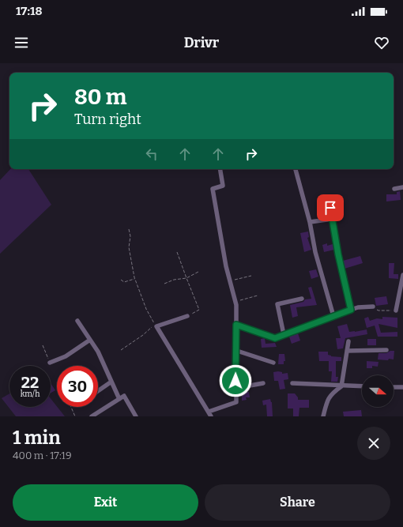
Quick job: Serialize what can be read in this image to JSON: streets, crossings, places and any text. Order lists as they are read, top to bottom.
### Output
{
  "north": "right",
  "page": {
    "status": "17:18",
    "header": "Drivr",
    "turn": ["80 m", "Turn right"],
    "speed": "22 km/h",
    "limit": "30",
    "heading": ["1 min", "400 m · 17:19"],
    "buttons": ["Exit", "Share"]
  }
}
